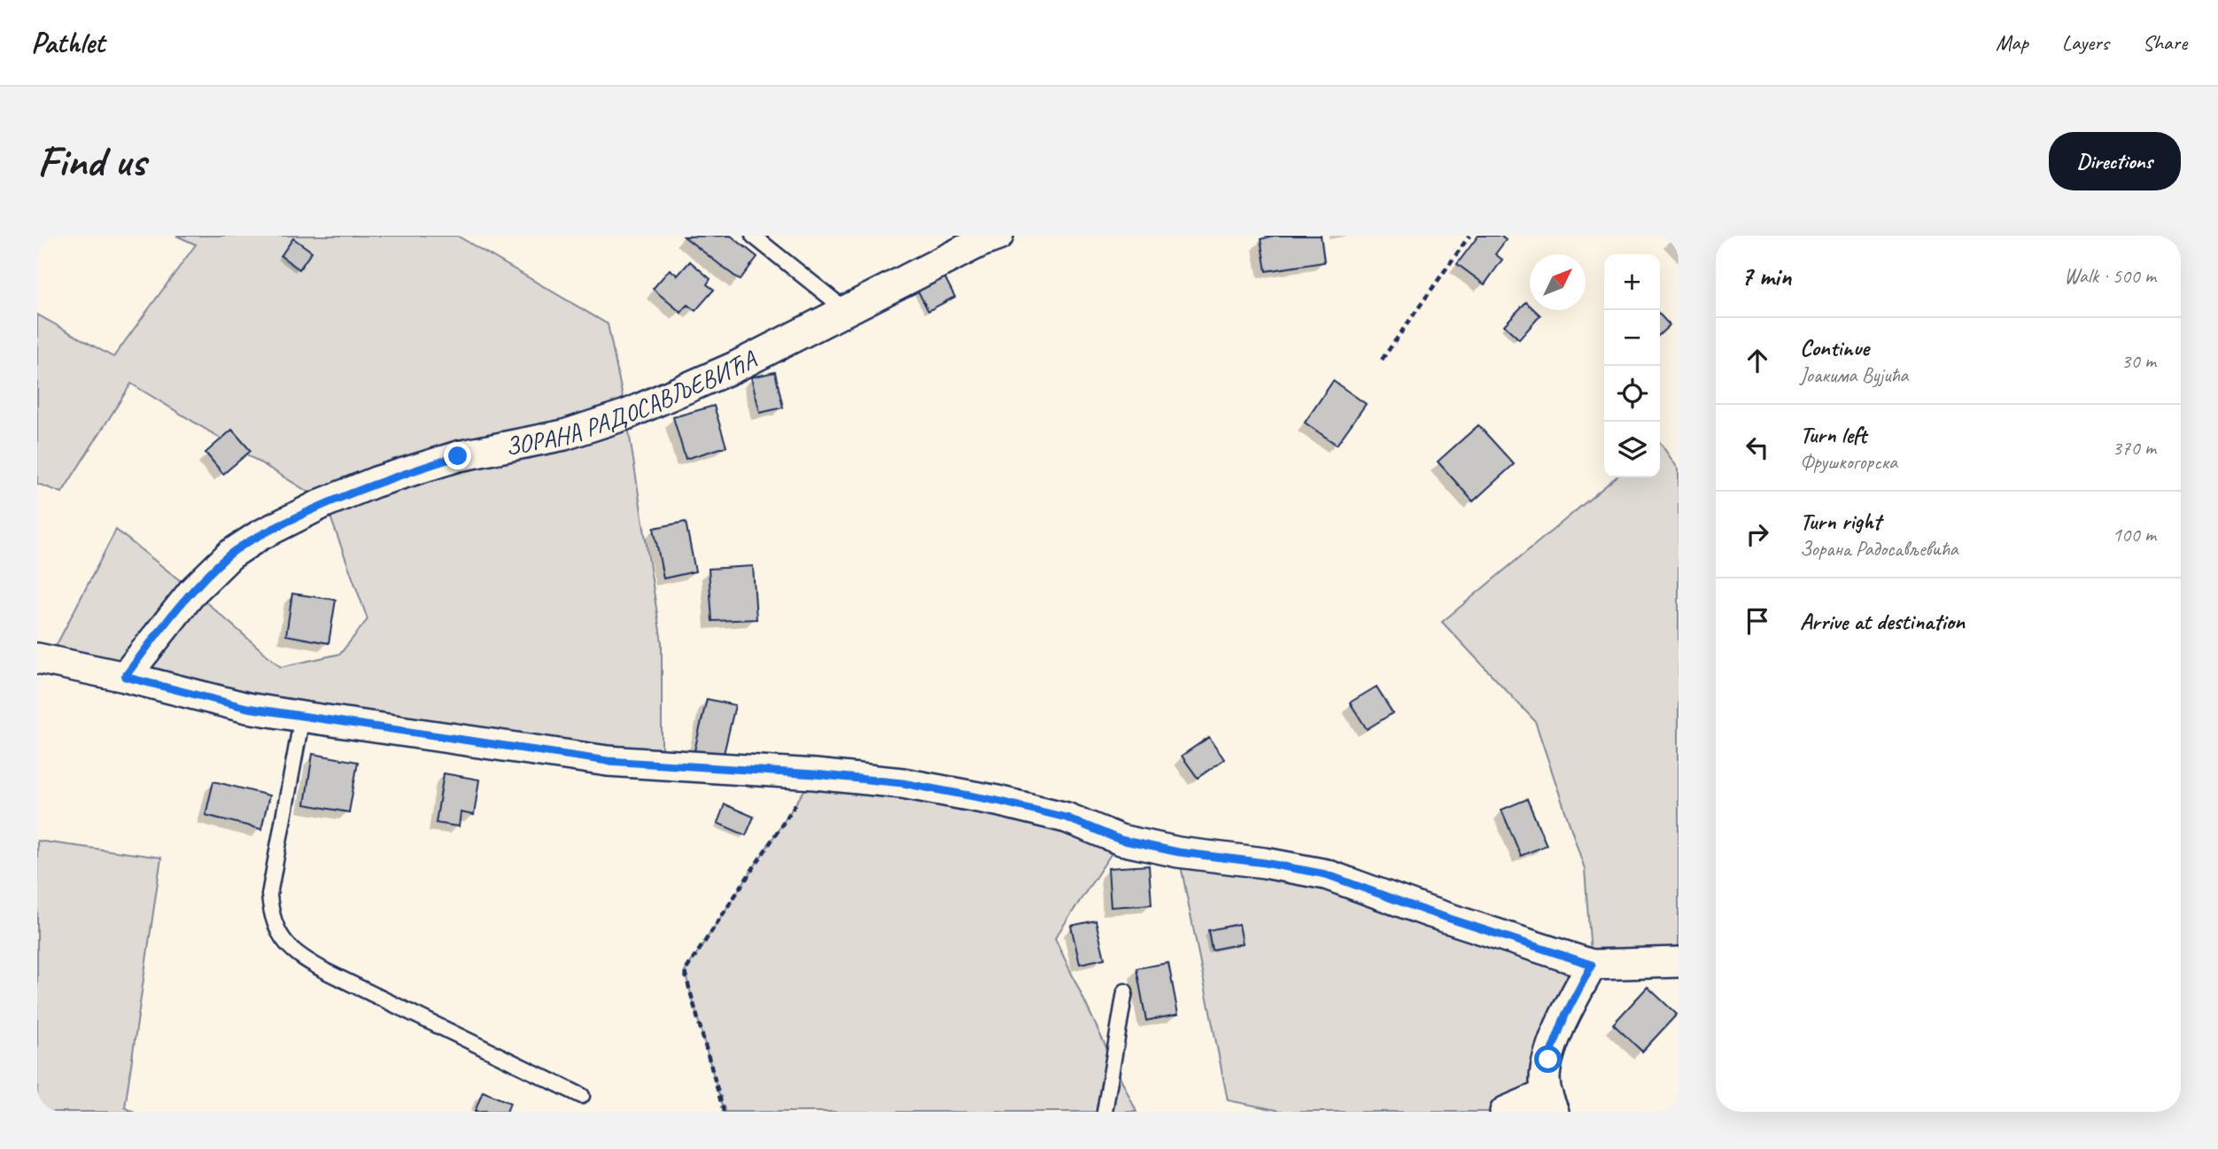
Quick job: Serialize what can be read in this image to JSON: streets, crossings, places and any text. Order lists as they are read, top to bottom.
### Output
{
  "streets": {
    "street": ["ЗОРАНА РАДОСАВЉЕВИЋА"]
  },
  "north": "top right",
  "page": {
    "header": "Pathlet",
    "nav": ["Map", "Layers", "Share"],
    "buttons": "Directions",
    "title": "Find us",
    "heading": ["7 min", "Walk · 500 m"],
    "map_buttons": ["+", "−"],
    "list": [
      ["Continue", "Јоакима Вујића", "30 m"],
      ["Turn left", "Фрушкогорска", "370 m"],
      ["Turn right", "Зорана Радосављевића", "100 m"],
      "Arrive at destination"
    ]
  }
}
